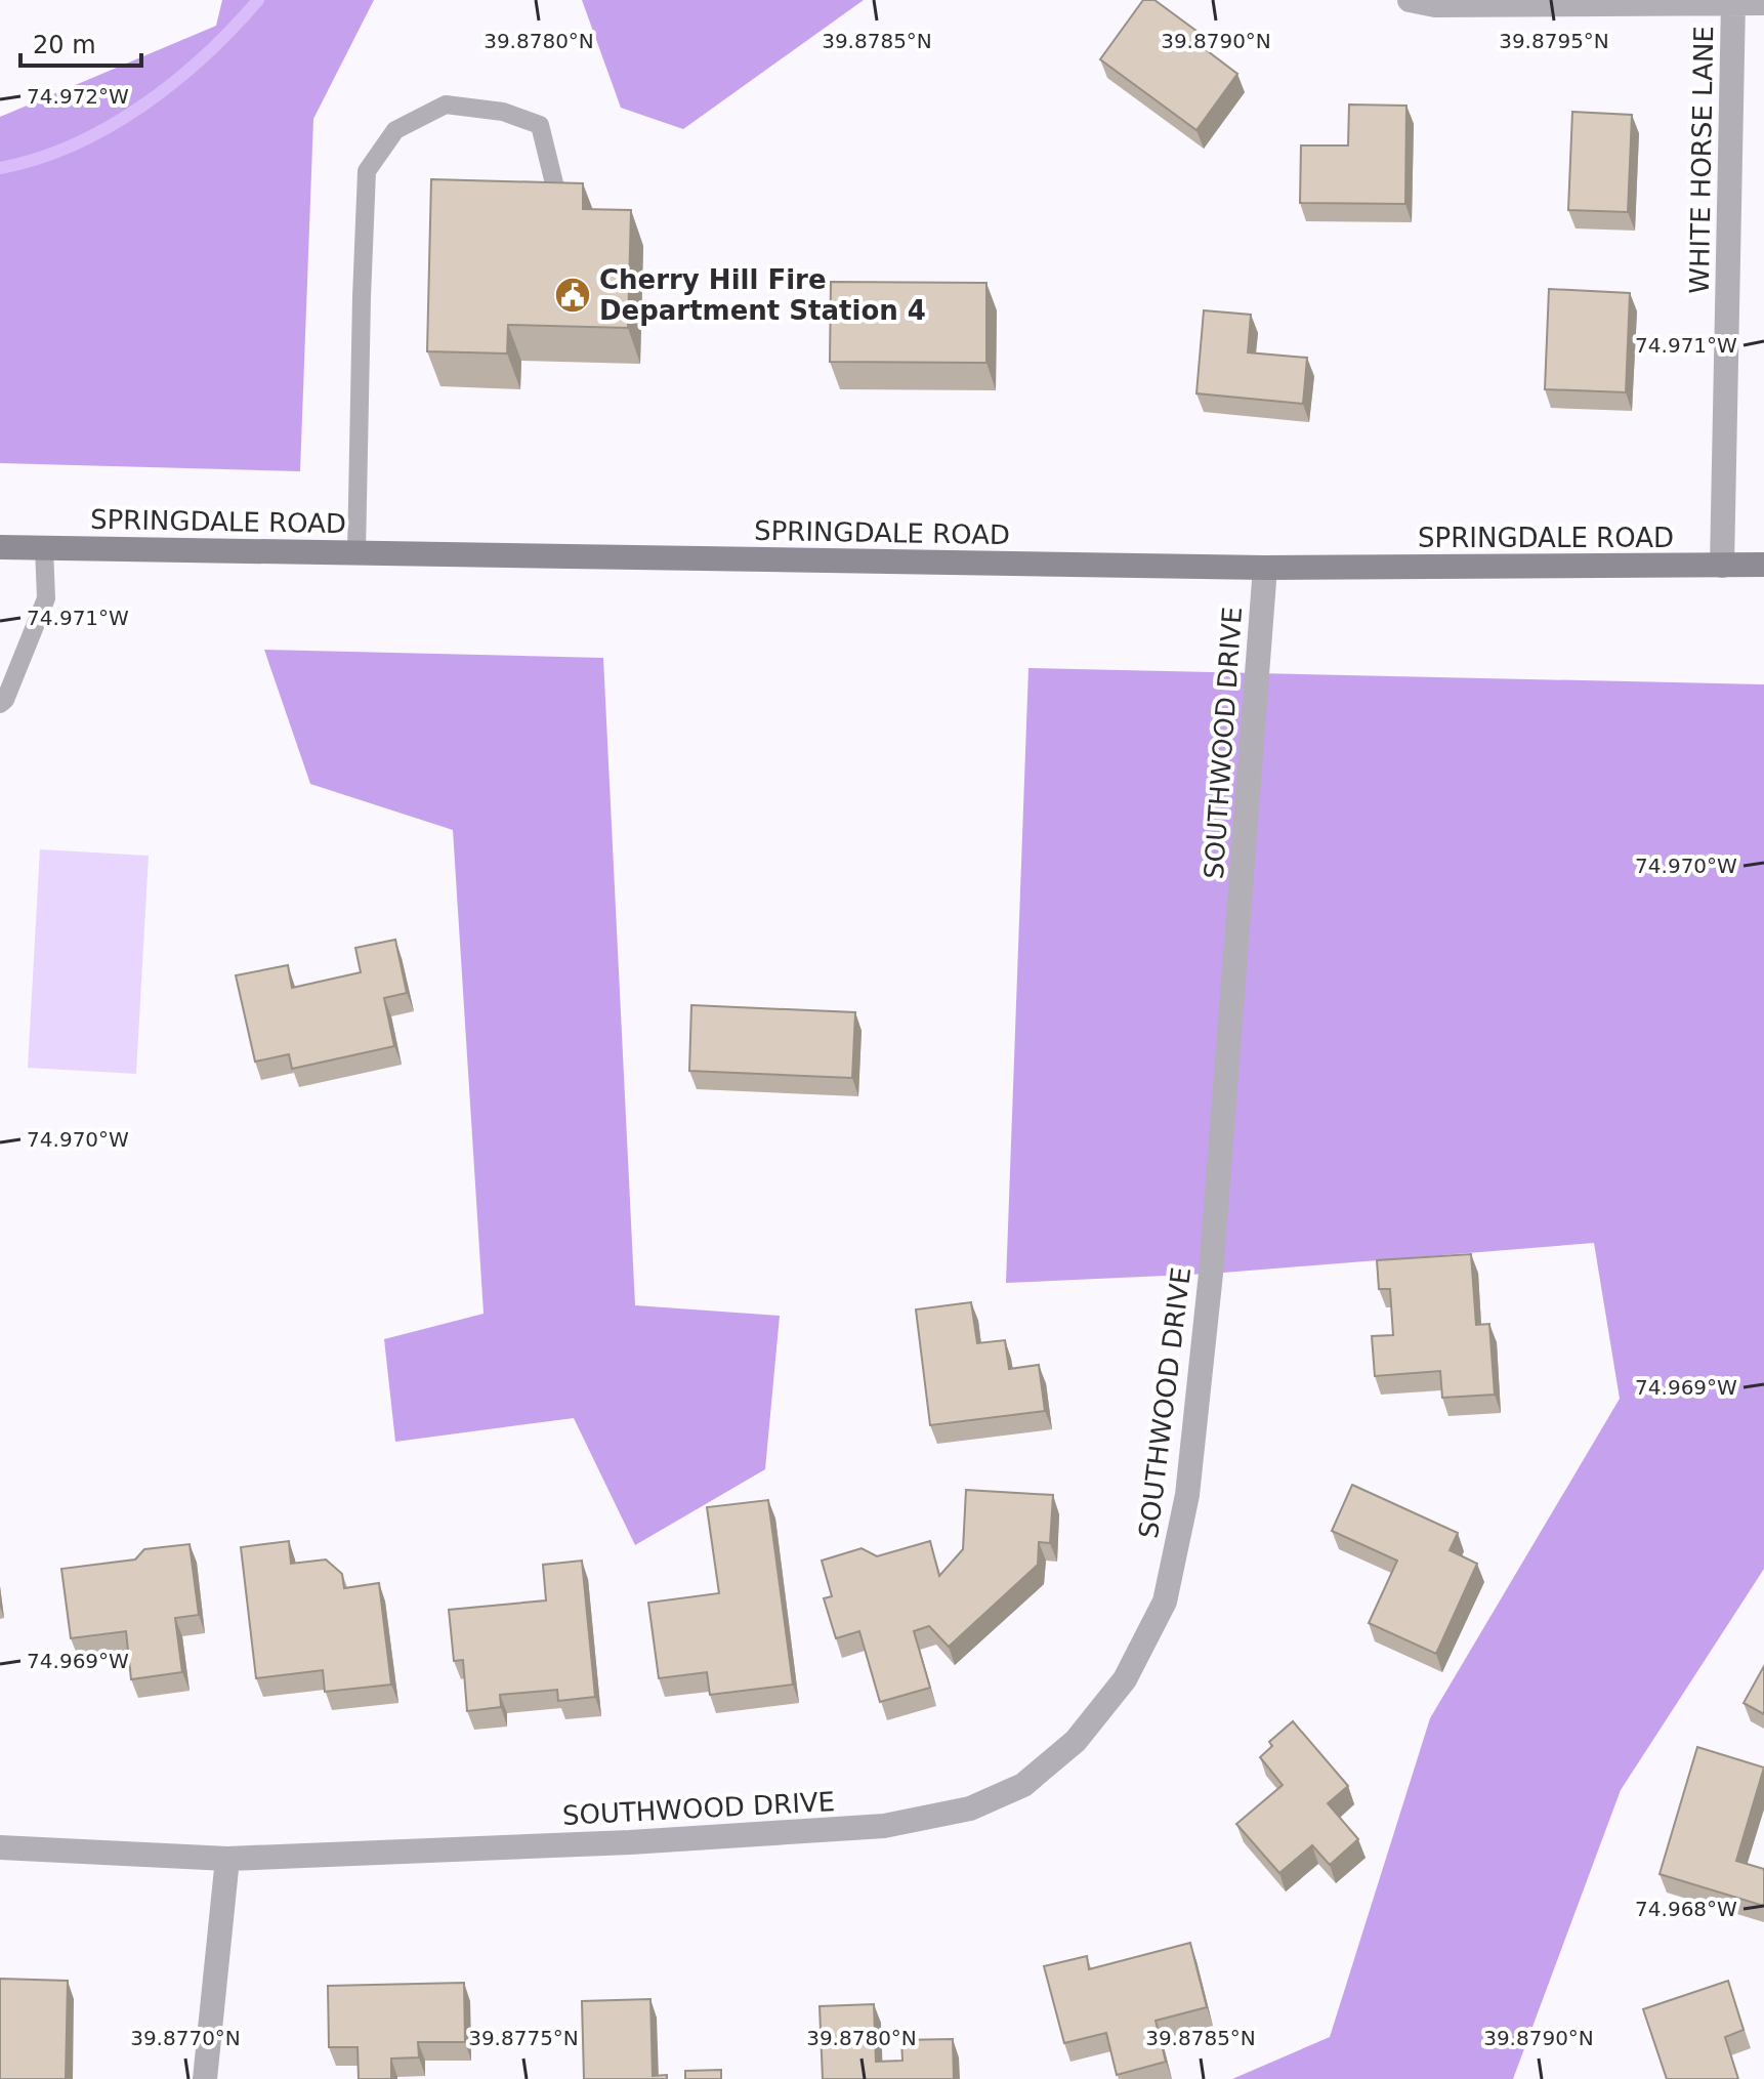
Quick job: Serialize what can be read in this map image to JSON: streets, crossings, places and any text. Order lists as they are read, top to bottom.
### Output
{
  "streets": {
    "main road": ["SPRINGDALE ROAD"],
    "street": ["WHITE HORSE LANE", "SOUTHWOOD DRIVE"]
  },
  "crossings": [
    ["WHITE HORSE LANE", "SPRINGDALE ROAD"],
    ["SPRINGDALE ROAD", "SOUTHWOOD DRIVE"]
  ],
  "places": {
    "public building": ["Cherry Hill Fire Department Station 4"]
  },
  "scale_bar": "20 m",
  "coordinates": [
    "39.8780°N",
    "39.8785°N",
    "39.8790°N",
    "39.8795°N",
    "74.972°W",
    "74.971°W",
    "74.970°W",
    "74.969°W",
    "74.968°W",
    "39.8770°N",
    "39.8775°N"
  ]
}
